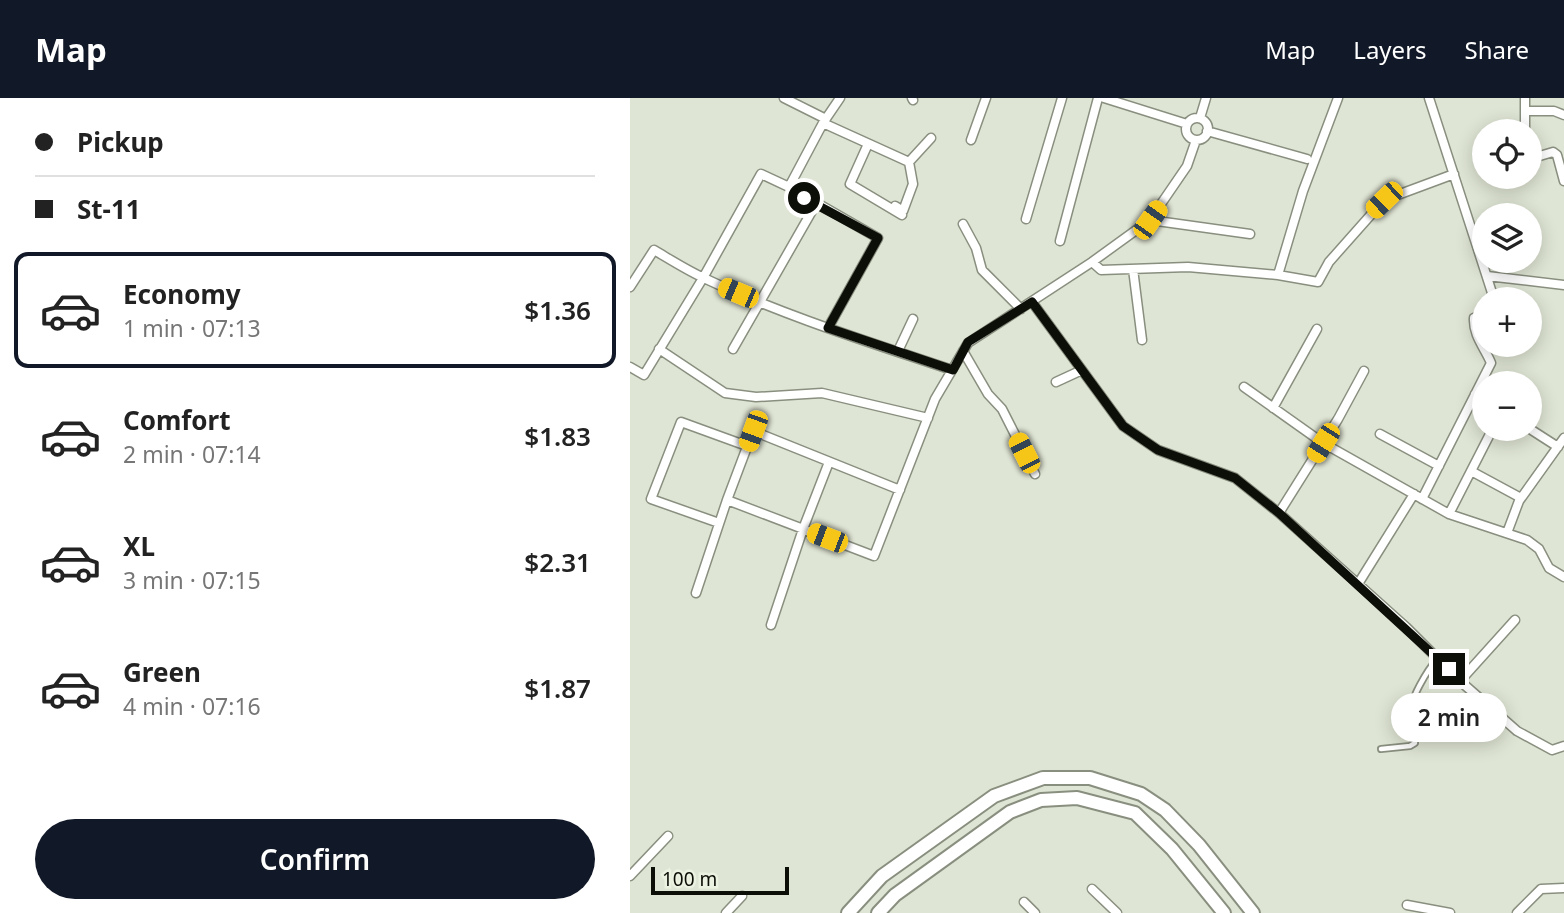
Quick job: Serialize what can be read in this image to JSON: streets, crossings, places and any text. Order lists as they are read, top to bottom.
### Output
{
  "scale_bar": "100 m",
  "page": {
    "header": "Map",
    "nav": ["Map", "Layers", "Share"],
    "banner": ["Pickup", "St-11"],
    "map_buttons": ["+", "−"],
    "list": [
      {
        "name": "Economy",
        "note": "1 min · 07:13",
        "value": "$1.36"
      },
      {
        "name": "Comfort",
        "note": "2 min · 07:14",
        "value": "$1.83"
      },
      {
        "name": "XL",
        "note": "3 min · 07:15",
        "value": "$2.31"
      },
      {
        "name": "Green",
        "note": "4 min · 07:16",
        "value": "$1.87"
      }
    ],
    "bubble": "2 min",
    "buttons": "Confirm",
    "scale": "100 m"
  }
}
